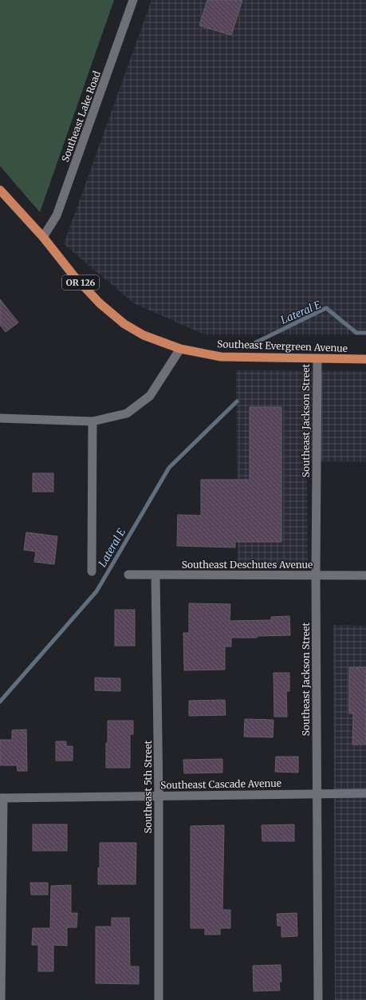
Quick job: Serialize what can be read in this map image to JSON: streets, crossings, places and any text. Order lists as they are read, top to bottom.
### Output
{
  "streets": {
    "highway": ["OR 126", "Southeast Evergreen Avenue"],
    "street": [
      "Southeast Lake Road",
      "Southeast Jackson Street",
      "Southeast Deschutes Avenue",
      "Southeast Cascade Avenue",
      "Southeast 5th Street"
    ]
  },
  "crossings": [
    ["Southeast Lake Road", "OR 126"],
    ["OR 126", "Southeast Evergreen Avenue"],
    ["Southeast Evergreen Avenue", "Southeast Jackson Street"],
    ["Southeast Jackson Street", "Southeast Deschutes Avenue"],
    ["Southeast Jackson Street", "Southeast Cascade Avenue"],
    ["Southeast Deschutes Avenue", "Southeast 5th Street"],
    ["Southeast Cascade Avenue", "Southeast 5th Street"]
  ],
  "water": ["Lateral E"]
}
